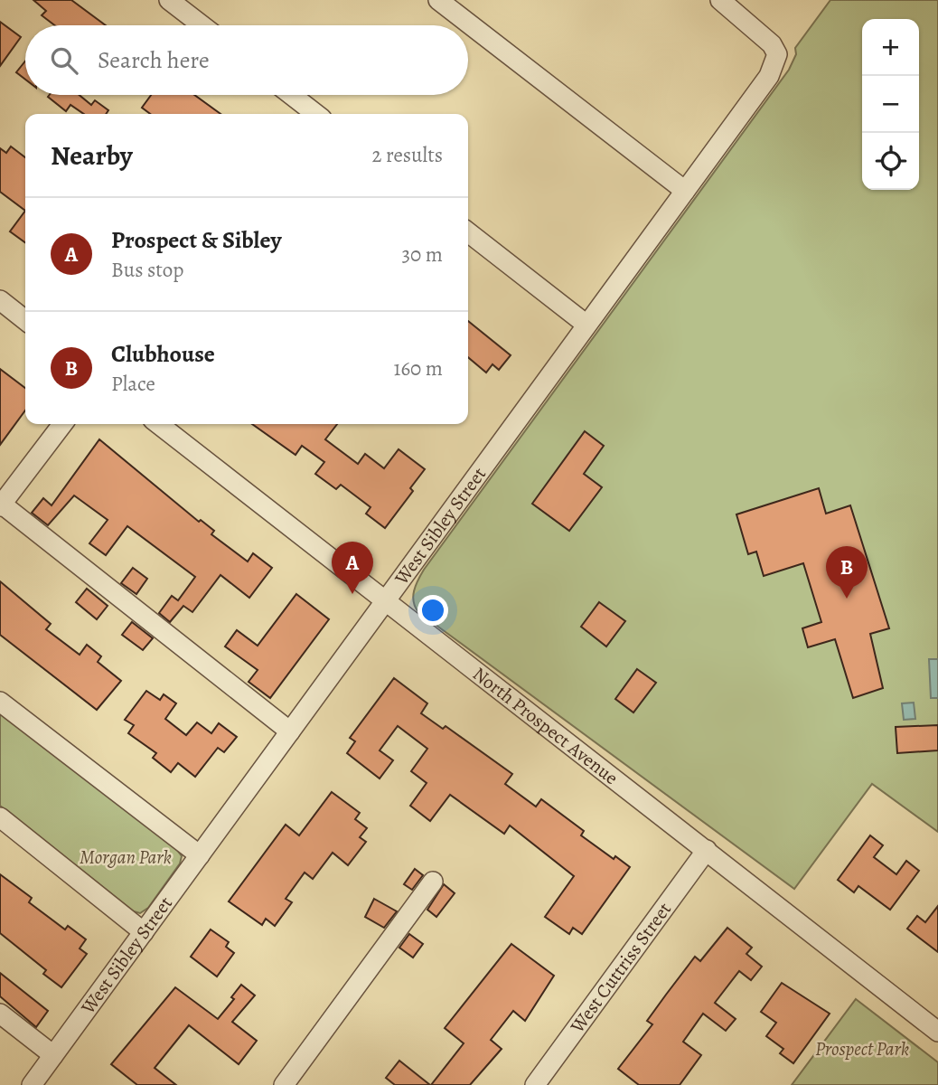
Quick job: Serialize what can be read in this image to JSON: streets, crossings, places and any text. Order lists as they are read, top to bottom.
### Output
{
  "streets": {
    "street": ["West Sibley Street", "North Prospect Avenue", "West Cuttriss Street"]
  },
  "crossings": [
    ["West Sibley Street", "North Prospect Avenue"],
    ["North Prospect Avenue", "West Cuttriss Street"]
  ],
  "parks": ["Morgan Park", "Prospect Park"],
  "page": {
    "map_buttons": ["+", "−"],
    "search": "Search here",
    "heading": ["Nearby", "2 results"],
    "list": [
      {
        "mark": "A",
        "name": "Prospect & Sibley",
        "note": "Bus stop",
        "value": "30 m"
      },
      {
        "mark": "B",
        "name": "Clubhouse",
        "note": "Place",
        "value": "160 m"
      }
    ],
    "pins": ["A", "B"]
  }
}
